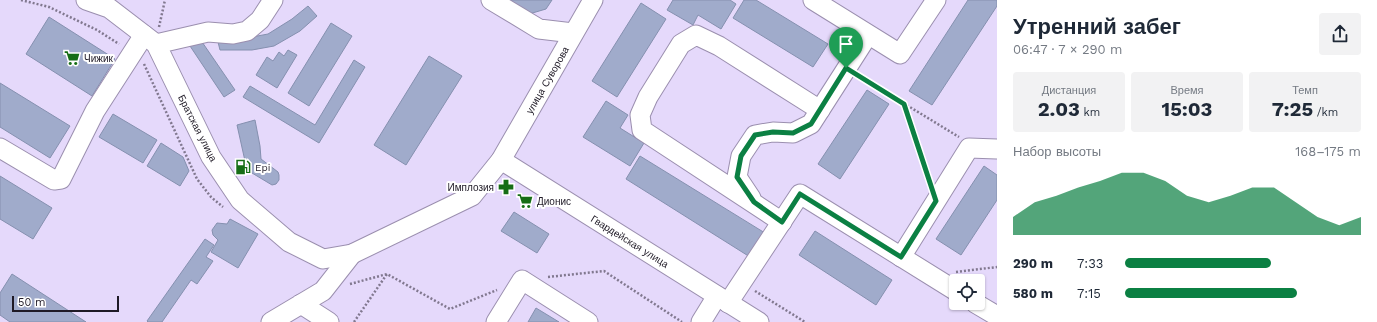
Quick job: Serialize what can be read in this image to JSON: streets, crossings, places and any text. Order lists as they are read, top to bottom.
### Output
{
  "streets": {
    "street": ["улица Суворова", "Братская улица", "Гвардейская улица"]
  },
  "crossings": [
    ["улица Суворова", "Братская улица"],
    ["улица Суворова", "Гвардейская улица"],
    ["Братская улица", "Гвардейская улица"]
  ],
  "places": {
    "supermarket": ["Чижик", "Дионис"],
    "fuel station": ["Epi"],
    "pharmacy": ["Имплозия"]
  },
  "scale_bar": "50 m",
  "page": {
    "heading": ["Утренний забег", "06:47 · 7 × 290 m"],
    "stats": [
      ["Дистанция", "2.03 km"],
      ["Время", "15:03"],
      ["Темп", "7:25 /km"]
    ],
    "chart": ["Набор высоты", "168–175 m"],
    "list": [
      {
        "name": "290 m",
        "note": "7:33"
      },
      {
        "name": "580 m",
        "note": "7:15"
      }
    ],
    "scale": "50 m"
  }
}
